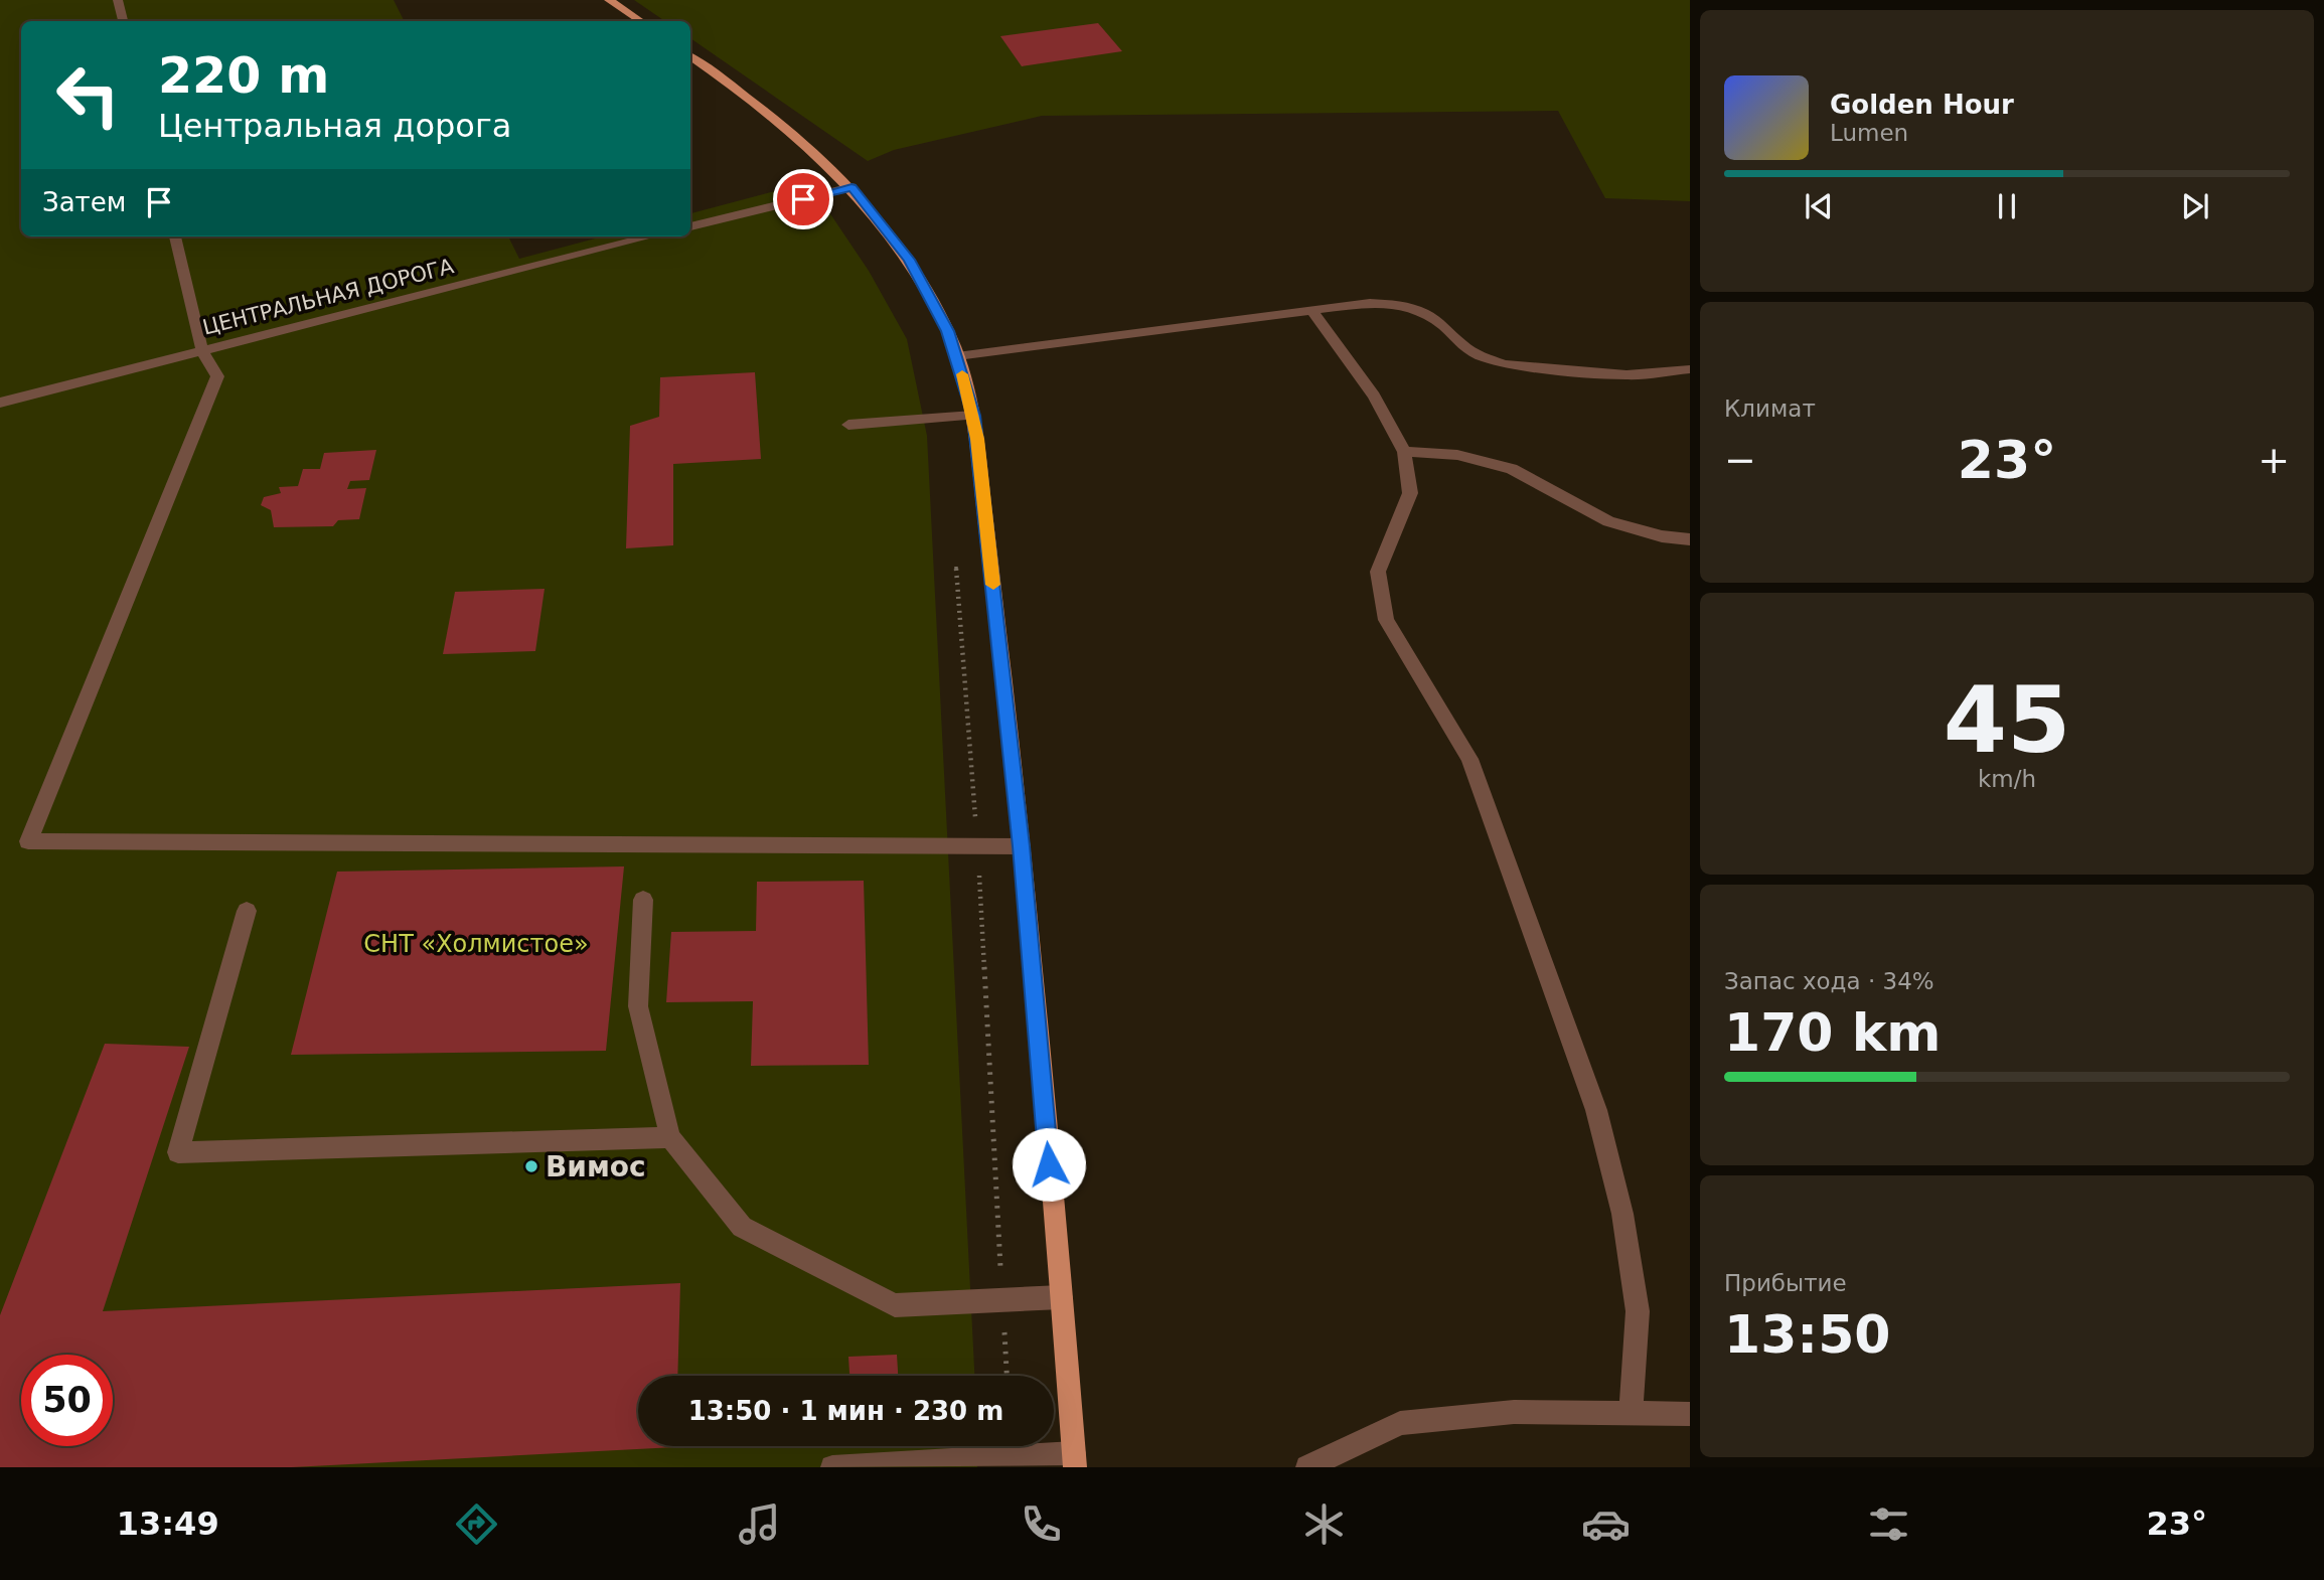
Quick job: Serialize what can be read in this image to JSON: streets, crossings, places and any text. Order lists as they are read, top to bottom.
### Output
{
  "streets": {
    "street": ["ЦЕНТРАЛЬНАЯ ДОРОГА"]
  },
  "parks": ["СНТ «Холмистое»"],
  "places": ["Вимос"],
  "page": {
    "turn": ["220 m", "Центральная дорога"],
    "song": ["Golden Hour", "Lumen"],
    "then": "Затем",
    "tile": [
      "Климат",
      ["45", "km/h"],
      ["Запас хода · 34%", "170 km"],
      ["Прибытие", "13:50"]
    ],
    "heat": ["−", "23°", "+"],
    "limit": "50",
    "trip": "13:50 · 1 мин · 230 m",
    "tabs": ["13:49", "23°"]
  }
}
